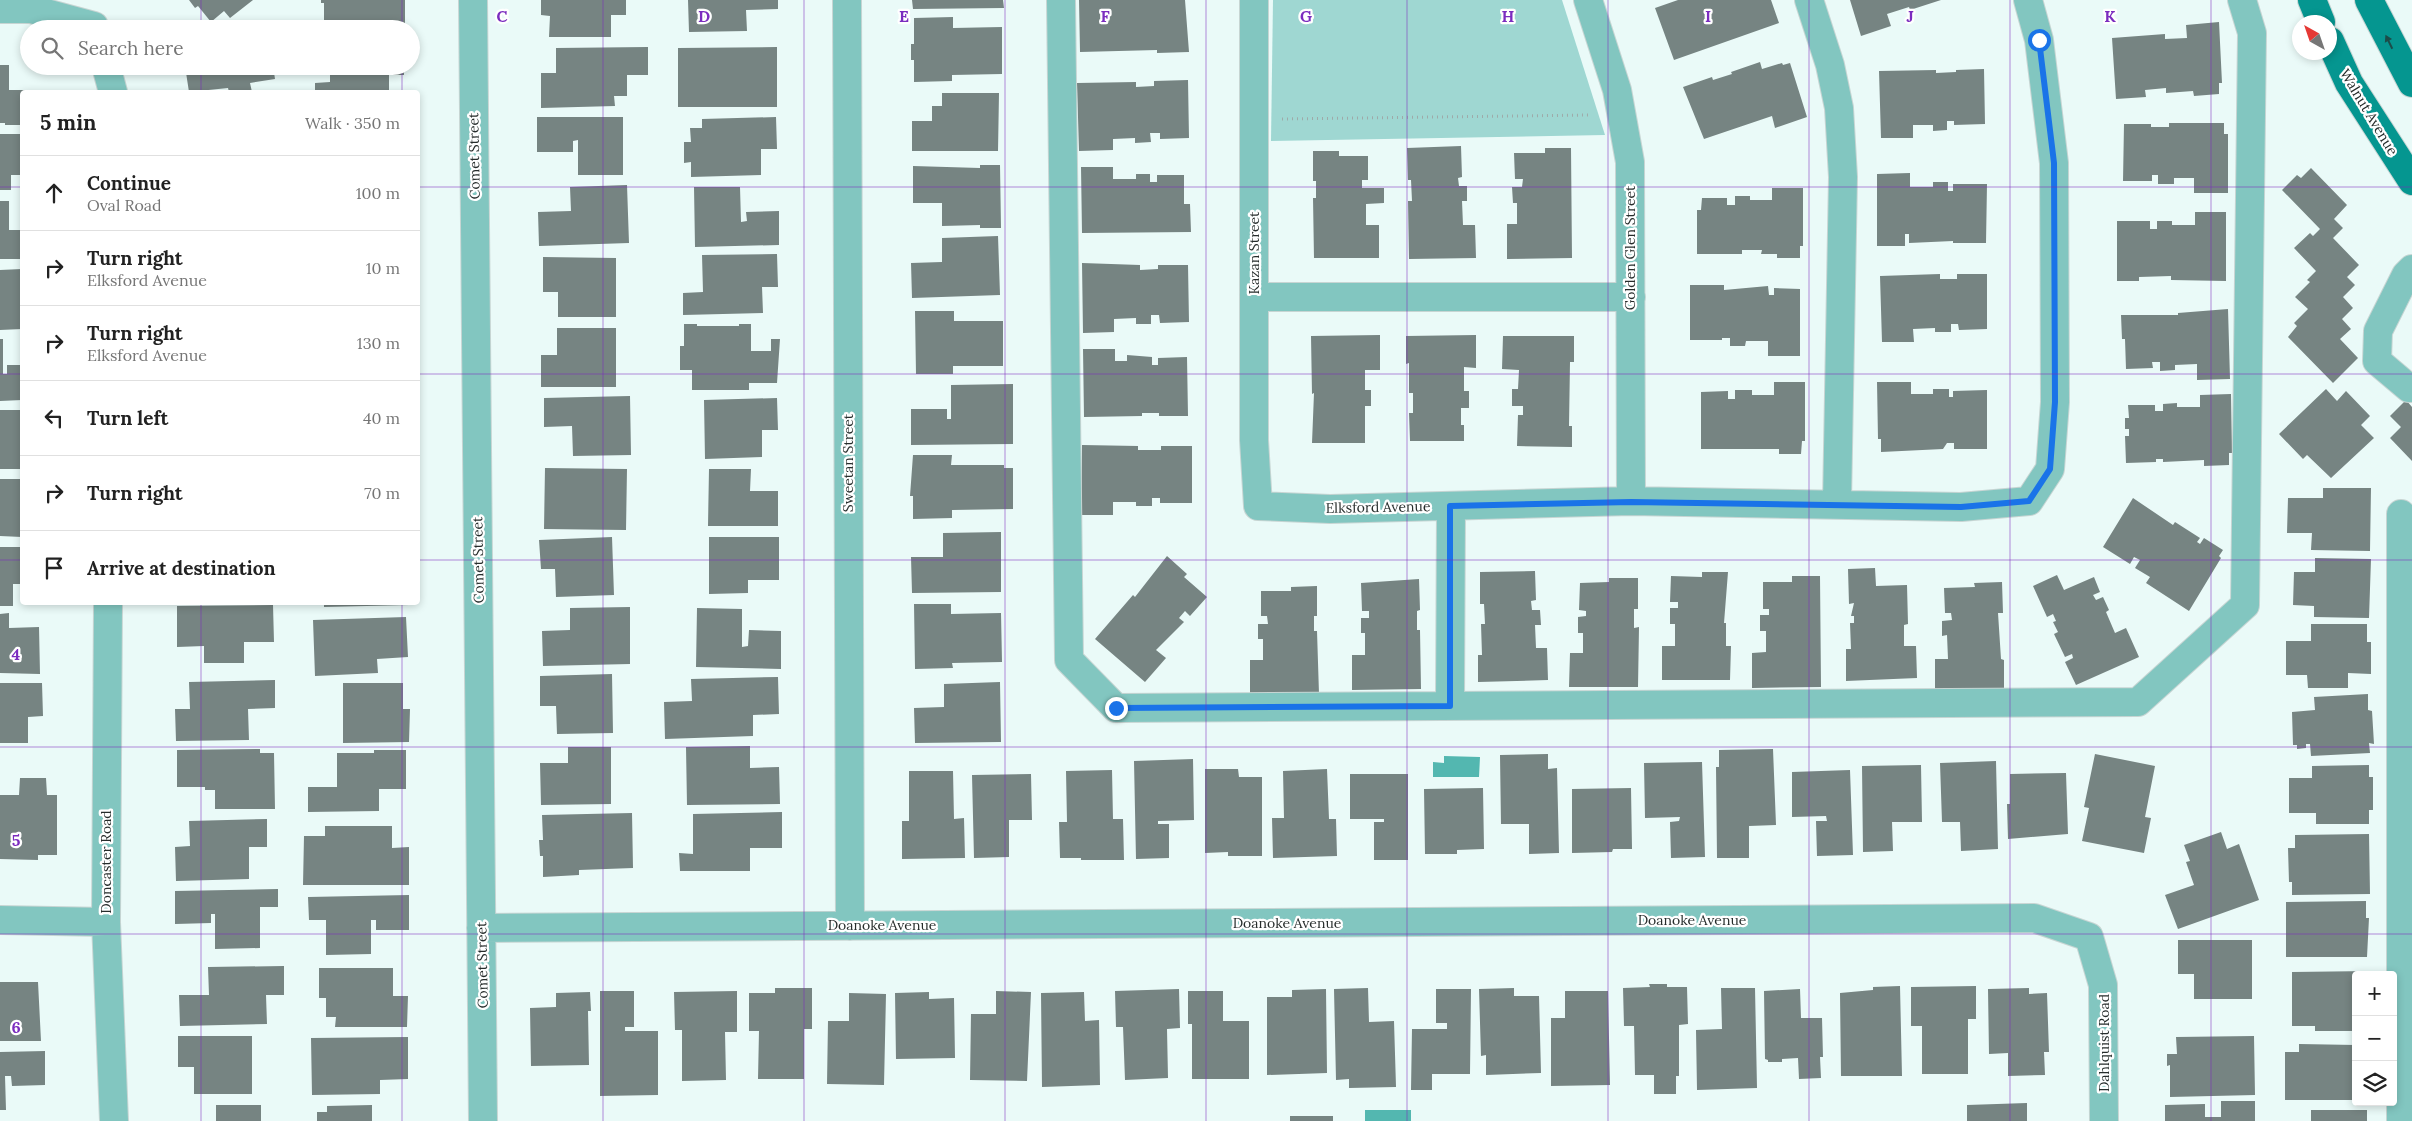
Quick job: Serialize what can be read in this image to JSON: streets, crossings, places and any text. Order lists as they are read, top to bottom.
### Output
{
  "streets": {
    "main road": ["Walnut Avenue"],
    "street": [
      "Comet Street",
      "Golden Glen Street",
      "Kazan Street",
      "Sweetan Street",
      "Elksford Avenue",
      "Doncaster Road",
      "Doanoke Avenue",
      "Dahlquist Road"
    ]
  },
  "crossings": [
    ["Comet Street", "Doanoke Avenue"],
    ["Golden Glen Street", "Elksford Avenue"],
    ["Kazan Street", "Elksford Avenue"],
    ["Sweetan Street", "Doanoke Avenue"],
    ["Doanoke Avenue", "Dahlquist Road"]
  ],
  "north": "top left",
  "page": {
    "search": "Search here",
    "heading": ["5 min", "Walk · 350 m"],
    "list": [
      ["Continue", "Oval Road", "100 m"],
      ["Turn right", "Elksford Avenue", "10 m"],
      ["Turn right", "Elksford Avenue", "130 m"],
      ["Turn left", "40 m"],
      ["Turn right", "70 m"],
      "Arrive at destination"
    ],
    "map_buttons": ["+", "−"]
  },
  "grid": {
    "columns": [
      "C",
      "D",
      "E",
      "F",
      "G",
      "H",
      "I",
      "J",
      "K"
    ],
    "rows": ["4", "5", "6"]
  }
}
